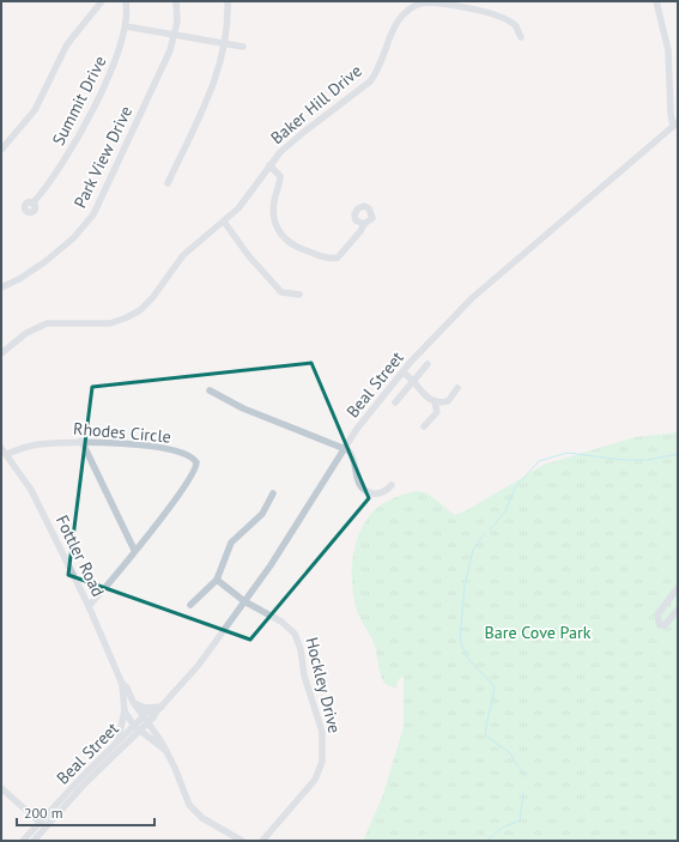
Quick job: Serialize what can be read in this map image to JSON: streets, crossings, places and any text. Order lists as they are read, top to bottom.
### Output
{
  "streets": {
    "street": [
      "Summit Drive",
      "Baker Hill Drive",
      "Park View Drive",
      "Beal Street",
      "Rhodes Circle",
      "Fottler Road",
      "Hockley Drive"
    ]
  },
  "crossings": [
    ["Beal Street", "Fottler Road"],
    ["Beal Street", "Hockley Drive"],
    ["Rhodes Circle", "Fottler Road"]
  ],
  "parks": ["Bare Cove Park"],
  "scale_bar": "200 m"
}
